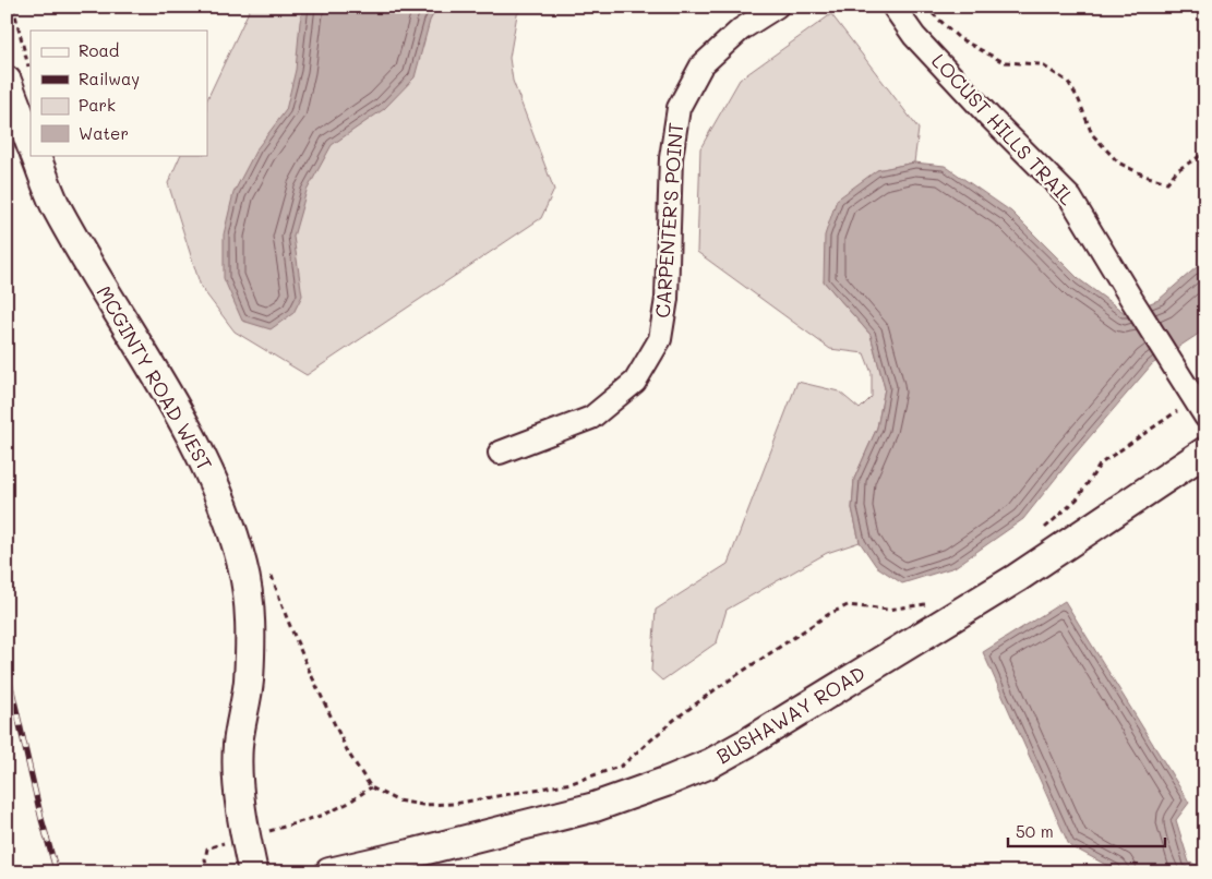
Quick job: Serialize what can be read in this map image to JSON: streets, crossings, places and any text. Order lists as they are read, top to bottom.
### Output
{
  "streets": {
    "main road": ["MCGINTY ROAD WEST", "BUSHAWAY ROAD"],
    "street": ["LOCUST HILLS TRAIL", "CARPENTER'S POINT"]
  },
  "legend": [
    "Road",
    "Railway",
    "Park",
    "Water"
  ],
  "scale_bar": "50 m"
}
